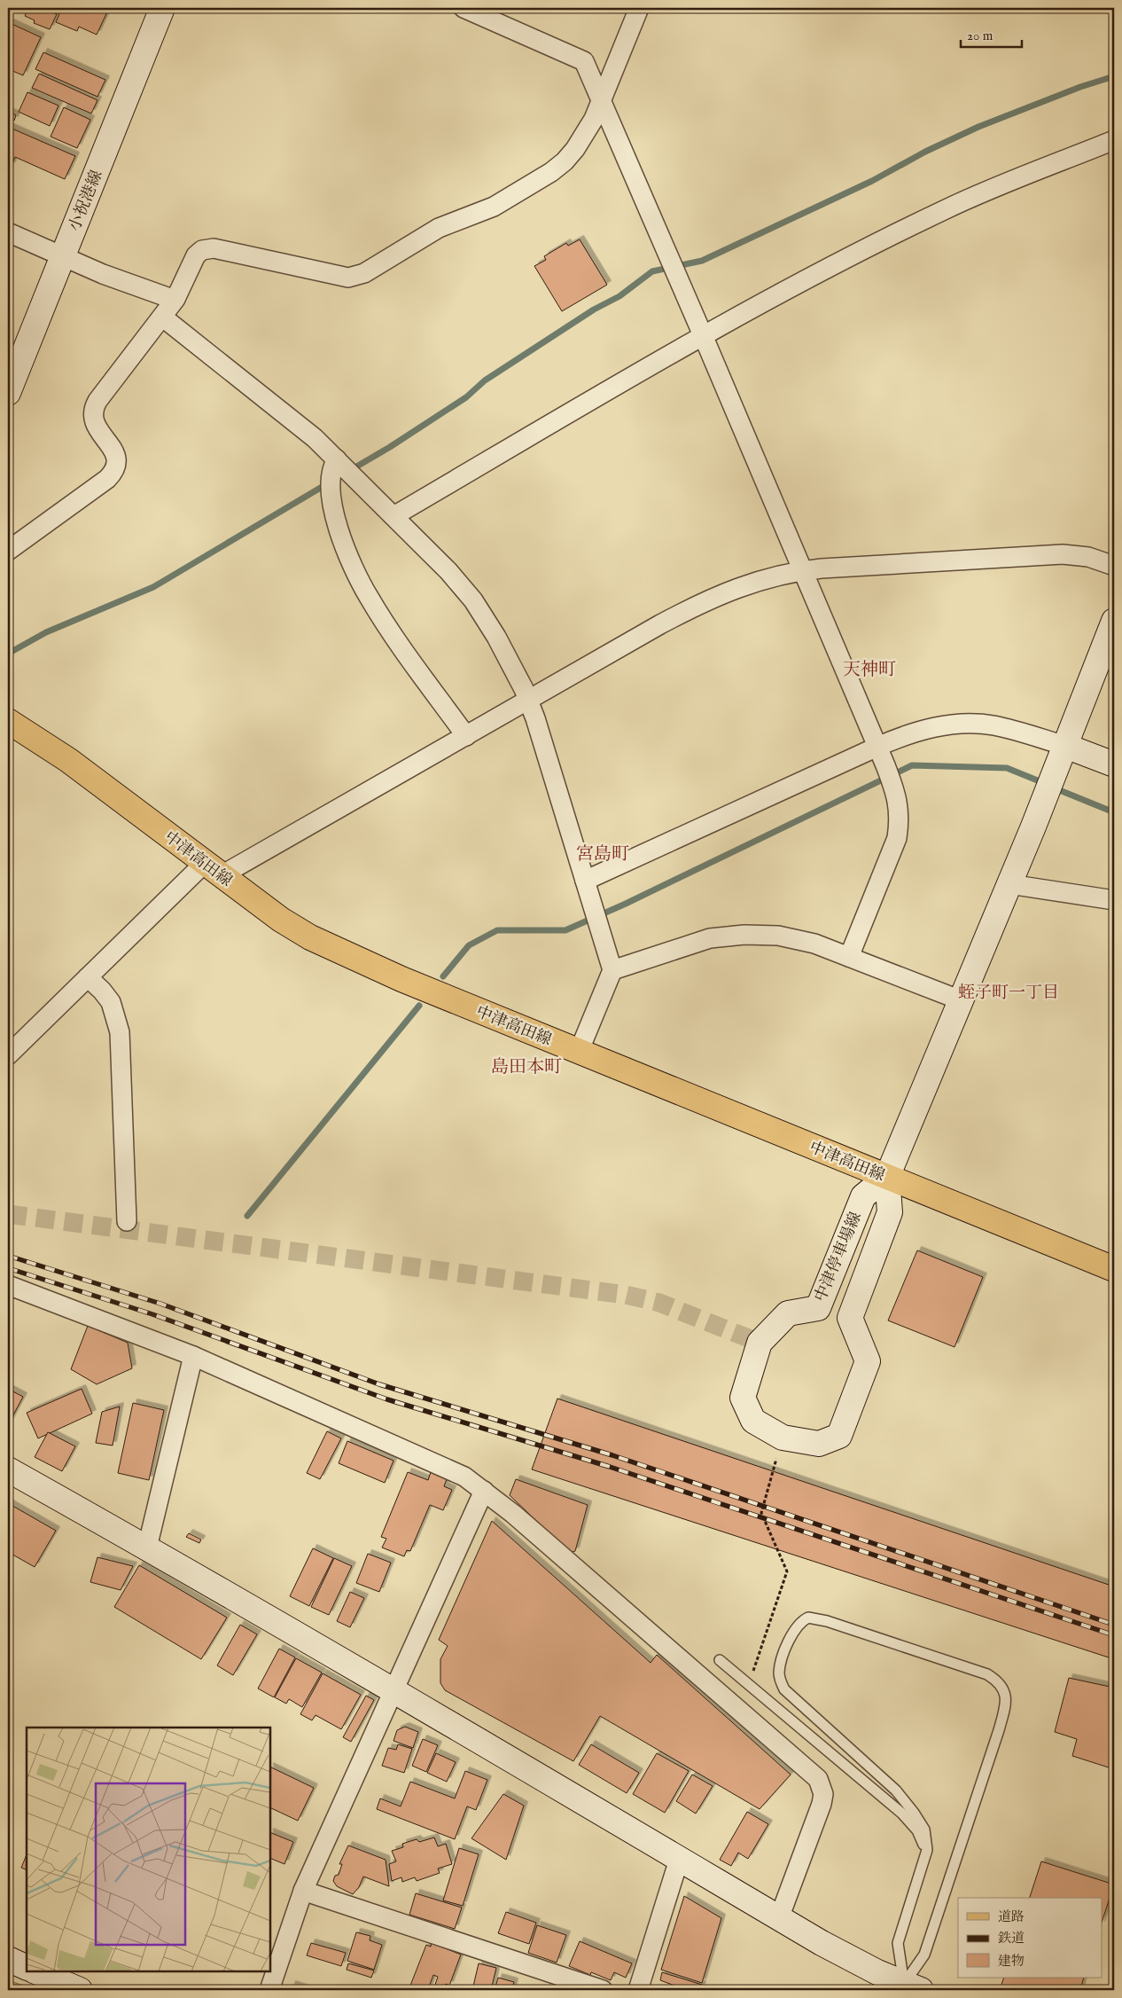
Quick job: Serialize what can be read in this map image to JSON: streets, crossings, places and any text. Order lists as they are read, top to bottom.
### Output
{
  "streets": {
    "main road": ["中津高田線"],
    "street": ["小祝港線", "中津停車場線"]
  },
  "crossings": [
    ["中津高田線", "中津停車場線"]
  ],
  "districts": [
    "天神町",
    "宮島町",
    "蛭子町一丁目",
    "島田本町"
  ],
  "legend": ["道路", "鉄道", "建物"],
  "scale_bar": "20 m"
}
